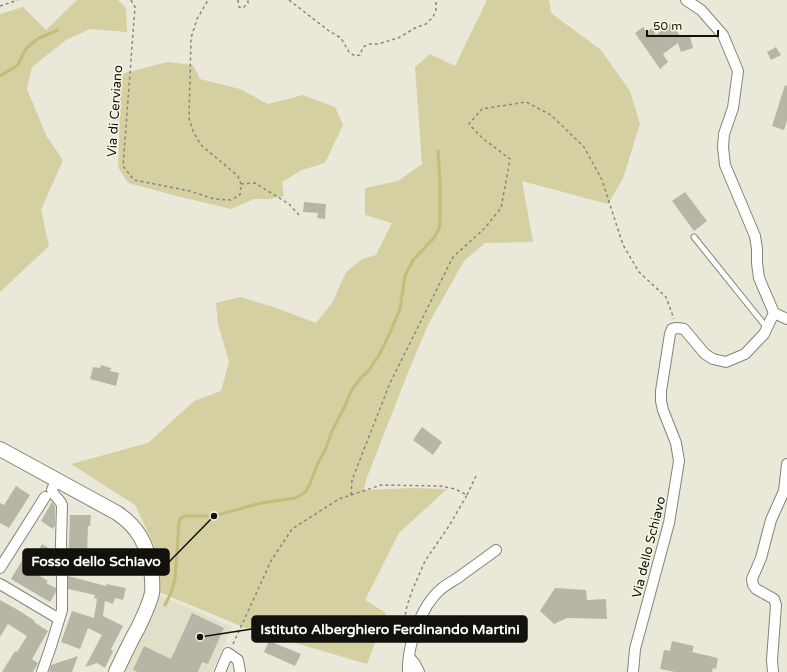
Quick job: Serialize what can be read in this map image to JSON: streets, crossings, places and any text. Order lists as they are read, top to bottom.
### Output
{
  "streets": {
    "street": ["Via dello Schiavo"],
    "path": ["Via di Cerviano"]
  },
  "places": ["Fosso dello Schiavo", "Istituto Alberghiero Ferdinando Martini"],
  "scale_bar": "50 m"
}
